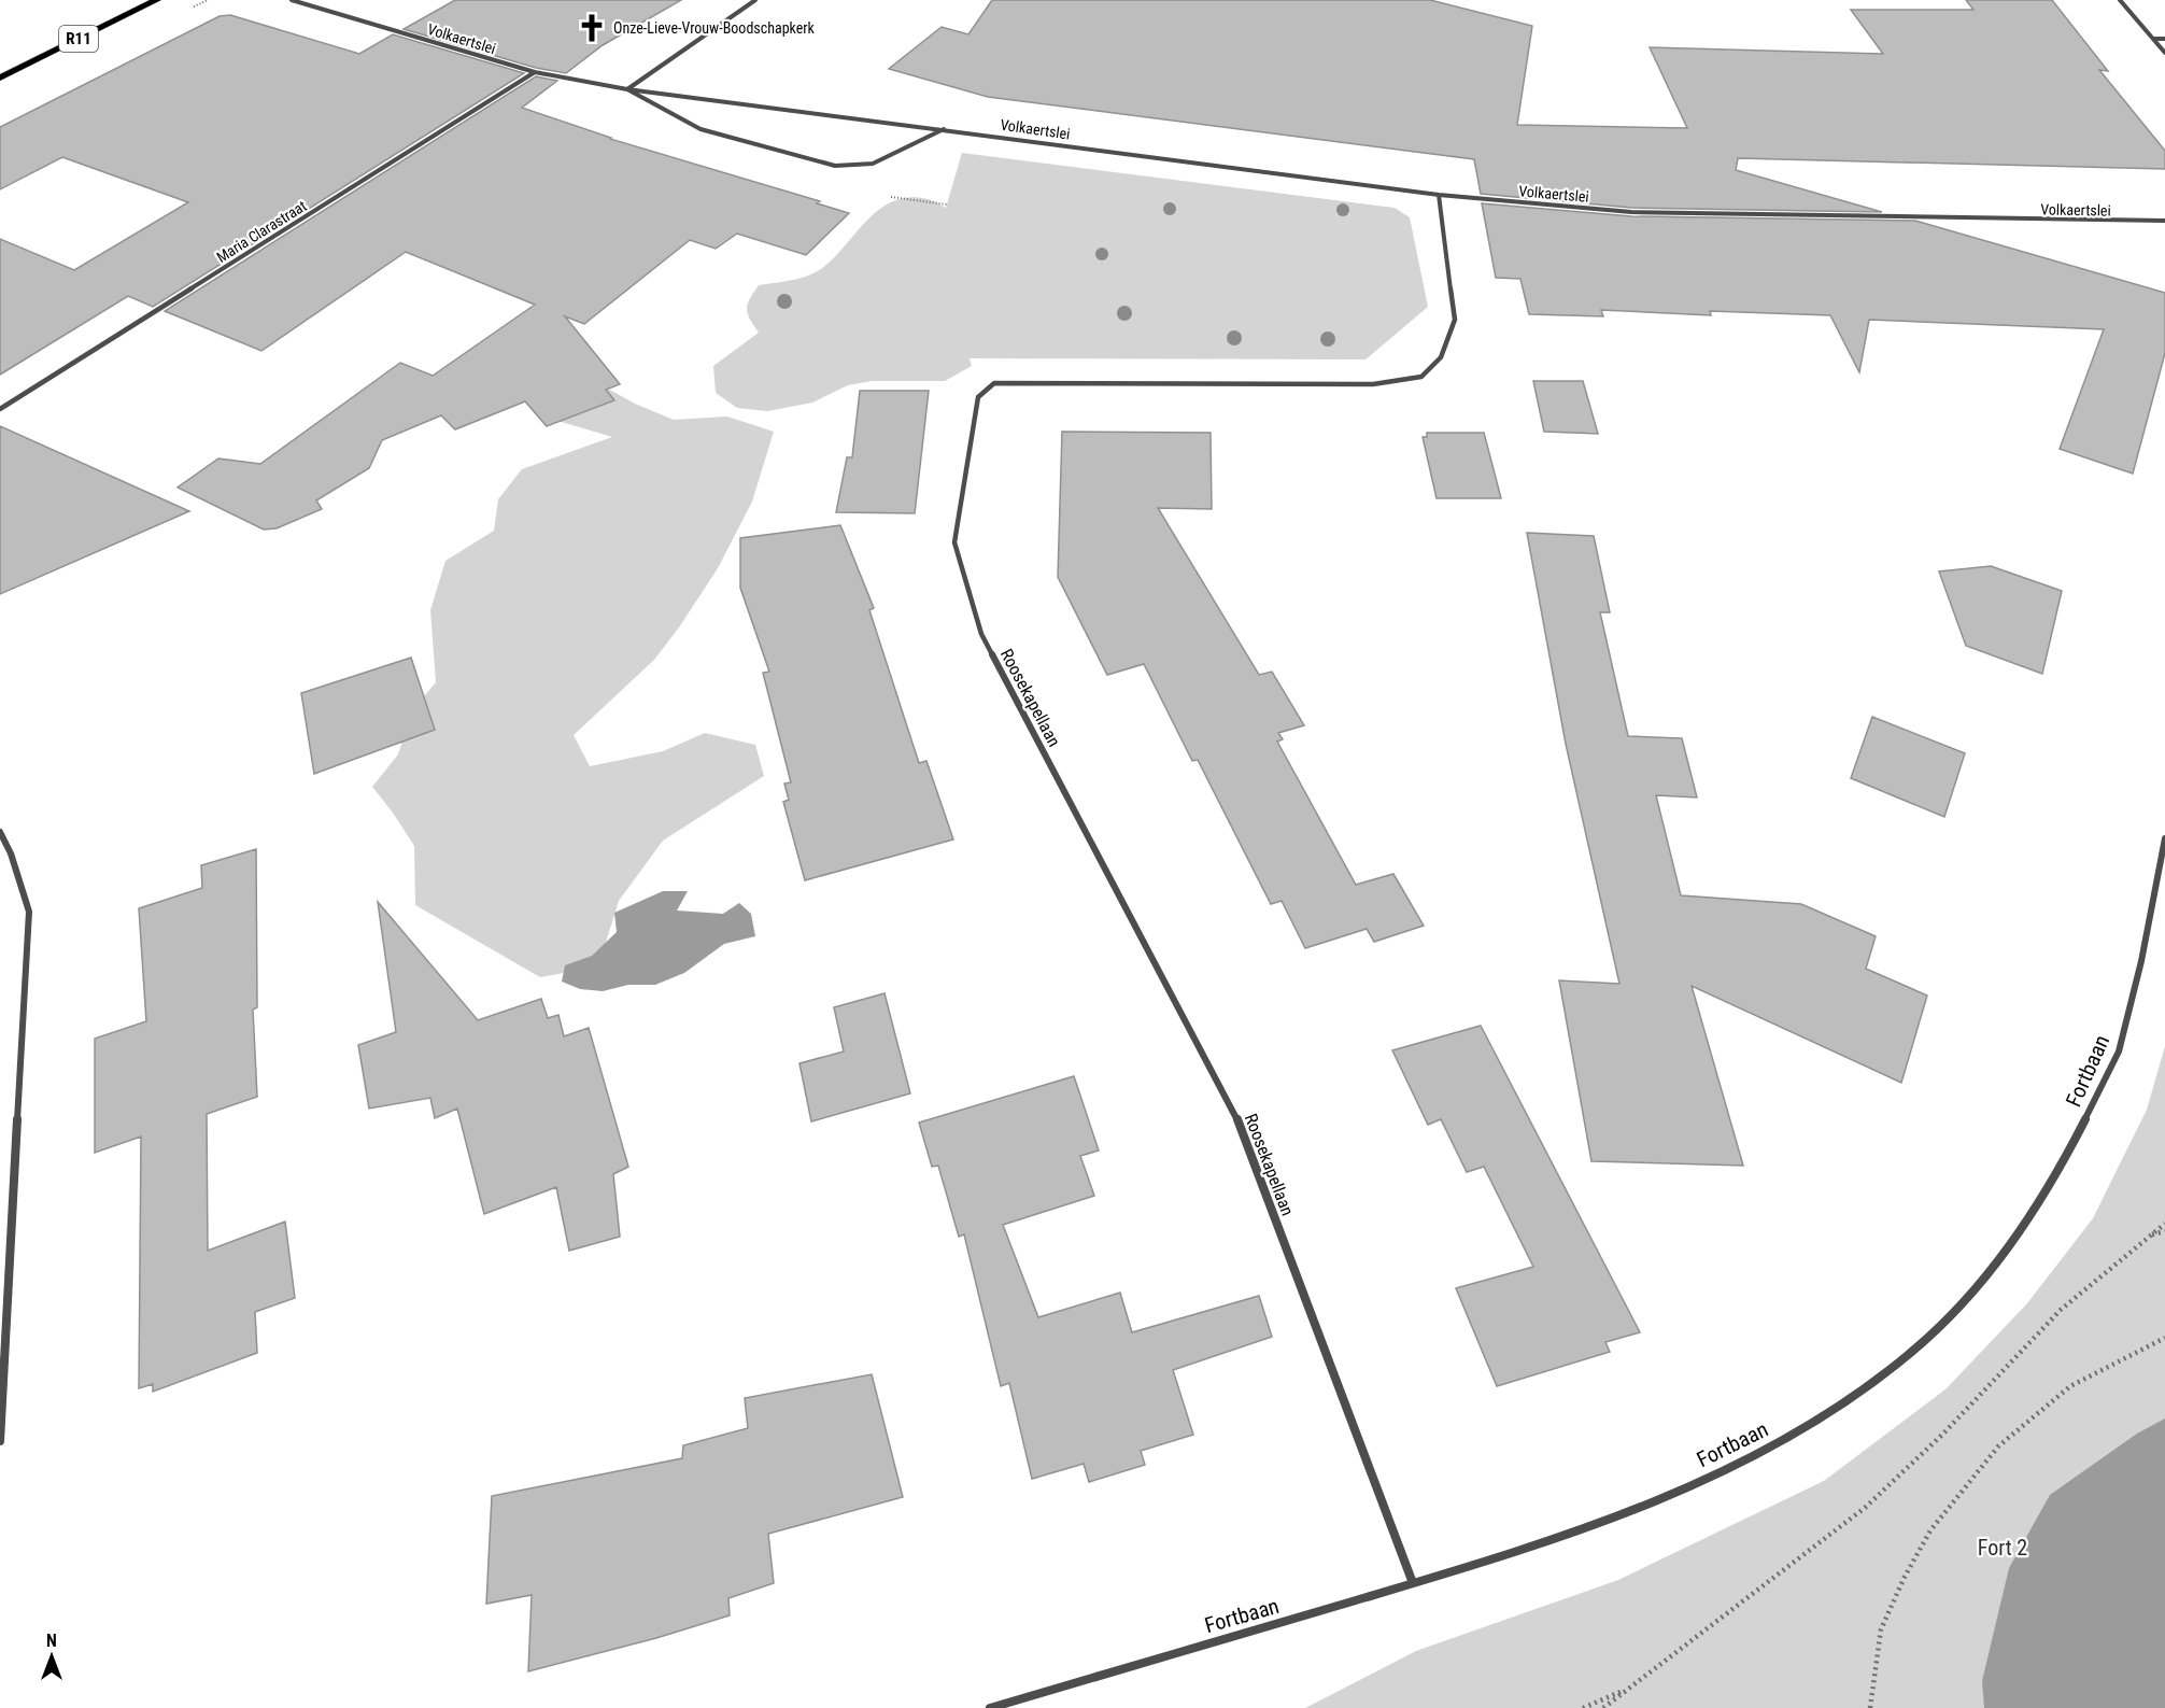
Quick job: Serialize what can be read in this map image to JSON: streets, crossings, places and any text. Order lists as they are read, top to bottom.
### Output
{
  "streets": {
    "main road": ["R11"],
    "street": [
      "Volkaertslei",
      "Maria Clarastraat",
      "Roosekapellaan",
      "Fortbaan"
    ]
  },
  "crossings": [
    ["Volkaertslei", "Maria Clarastraat"],
    ["Volkaertslei", "Roosekapellaan"],
    ["Roosekapellaan", "Fortbaan"]
  ],
  "parks": ["Fort 2"],
  "places": {
    "church": ["Onze-Lieve-Vrouw-Boodschapkerk"]
  },
  "north": "top"
}
